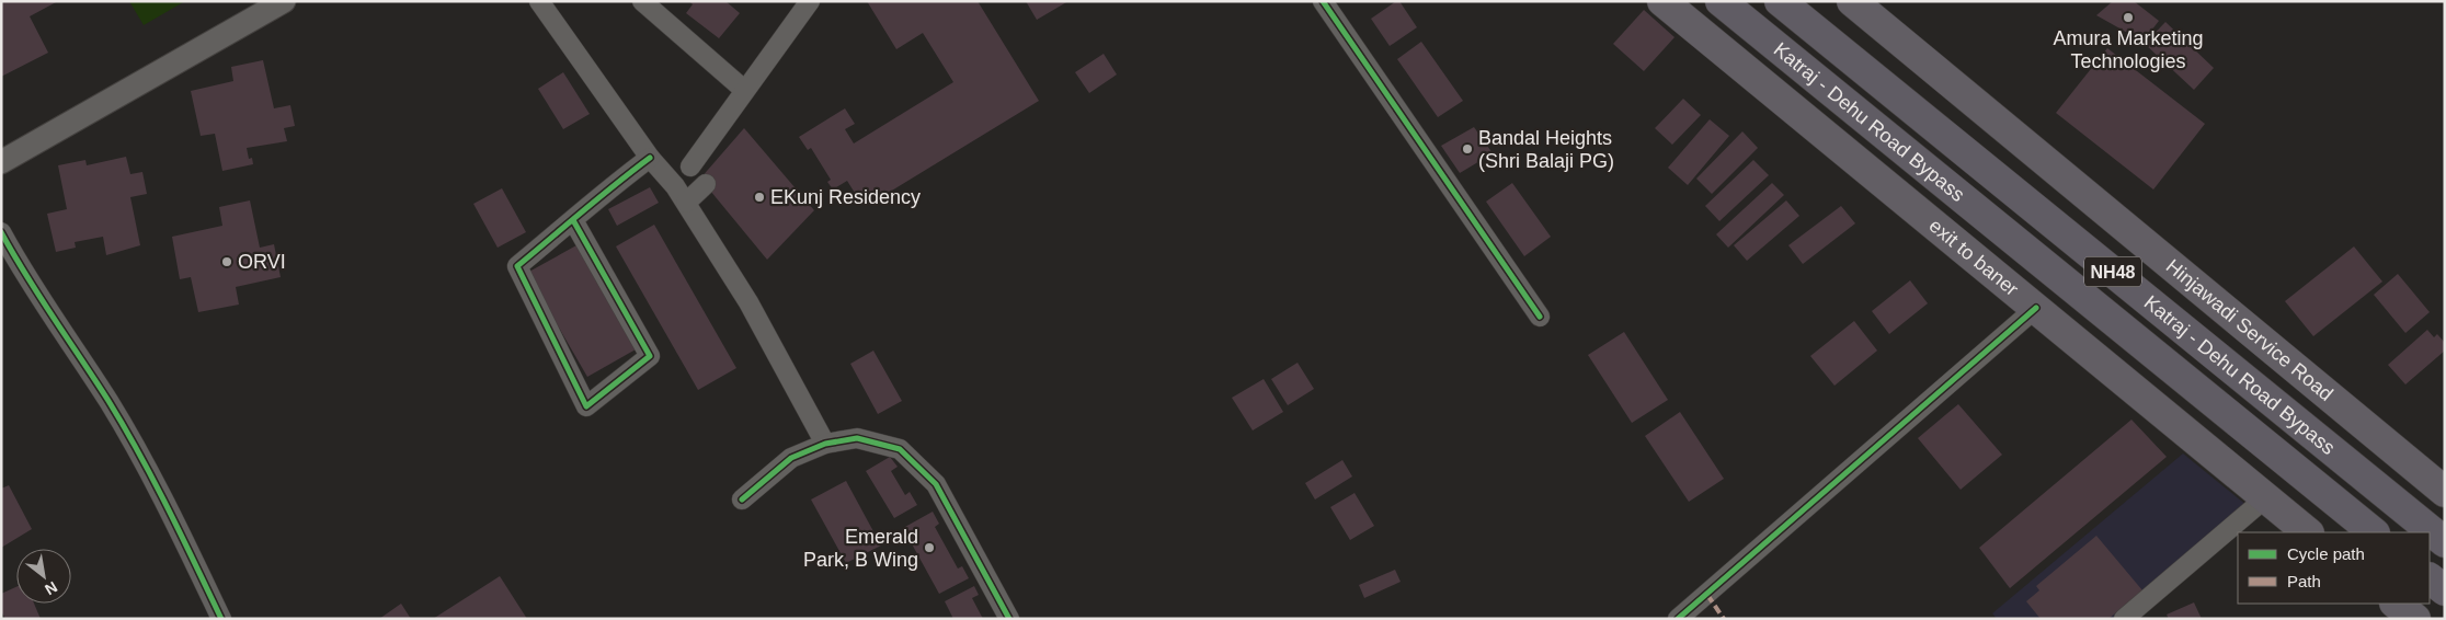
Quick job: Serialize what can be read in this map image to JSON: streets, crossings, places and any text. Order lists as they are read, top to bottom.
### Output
{
  "streets": {
    "highway": ["Katraj - Dehu Road Bypass", "NH48"],
    "main road": ["exit to baner", "Hinjawadi Service Road"]
  },
  "places": [
    "Amura Marketing Technologies",
    "Bandal Heights (Shri Balaji PG)",
    "EKunj Residency",
    "ORVI",
    "Emerald Park, B Wing"
  ],
  "legend": ["Cycle path", "Path"],
  "north": "bottom right"
}
